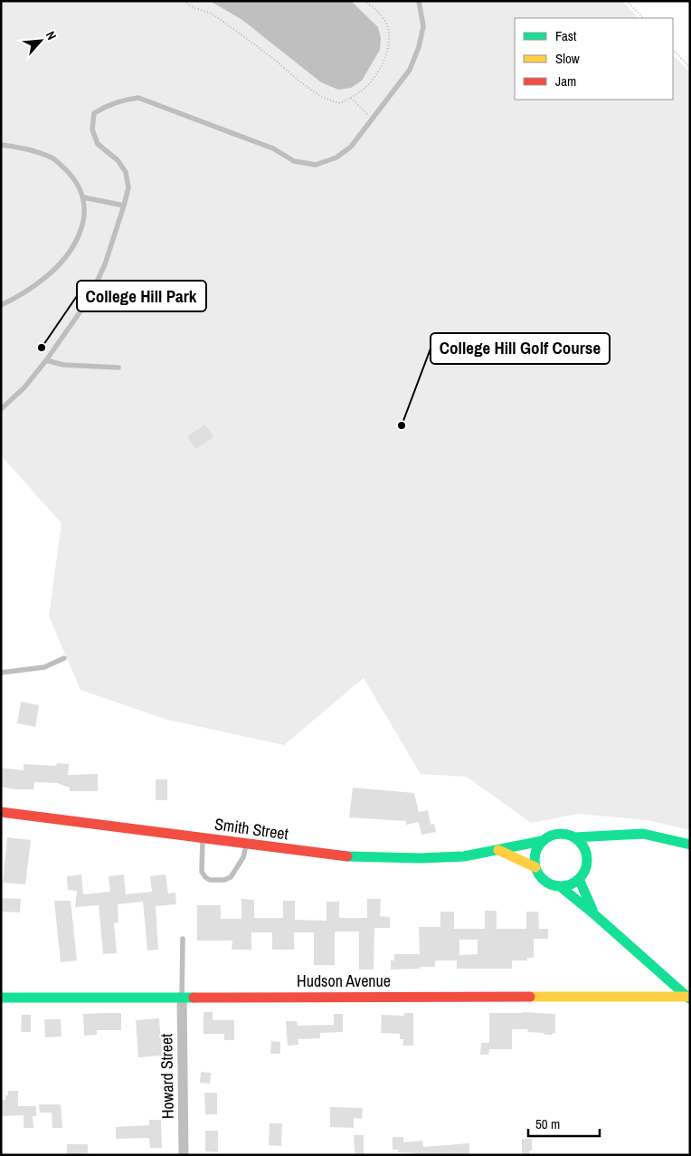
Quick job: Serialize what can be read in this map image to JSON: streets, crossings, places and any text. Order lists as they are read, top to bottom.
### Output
{
  "streets": {
    "street": ["Smith Street", "Hudson Avenue", "Howard Street"]
  },
  "crossings": [
    ["Hudson Avenue", "Howard Street"]
  ],
  "places": ["College Hill Park", "College Hill Golf Course"],
  "legend": ["Fast", "Slow", "Jam"],
  "scale_bar": "50 m",
  "north": "top right"
}
